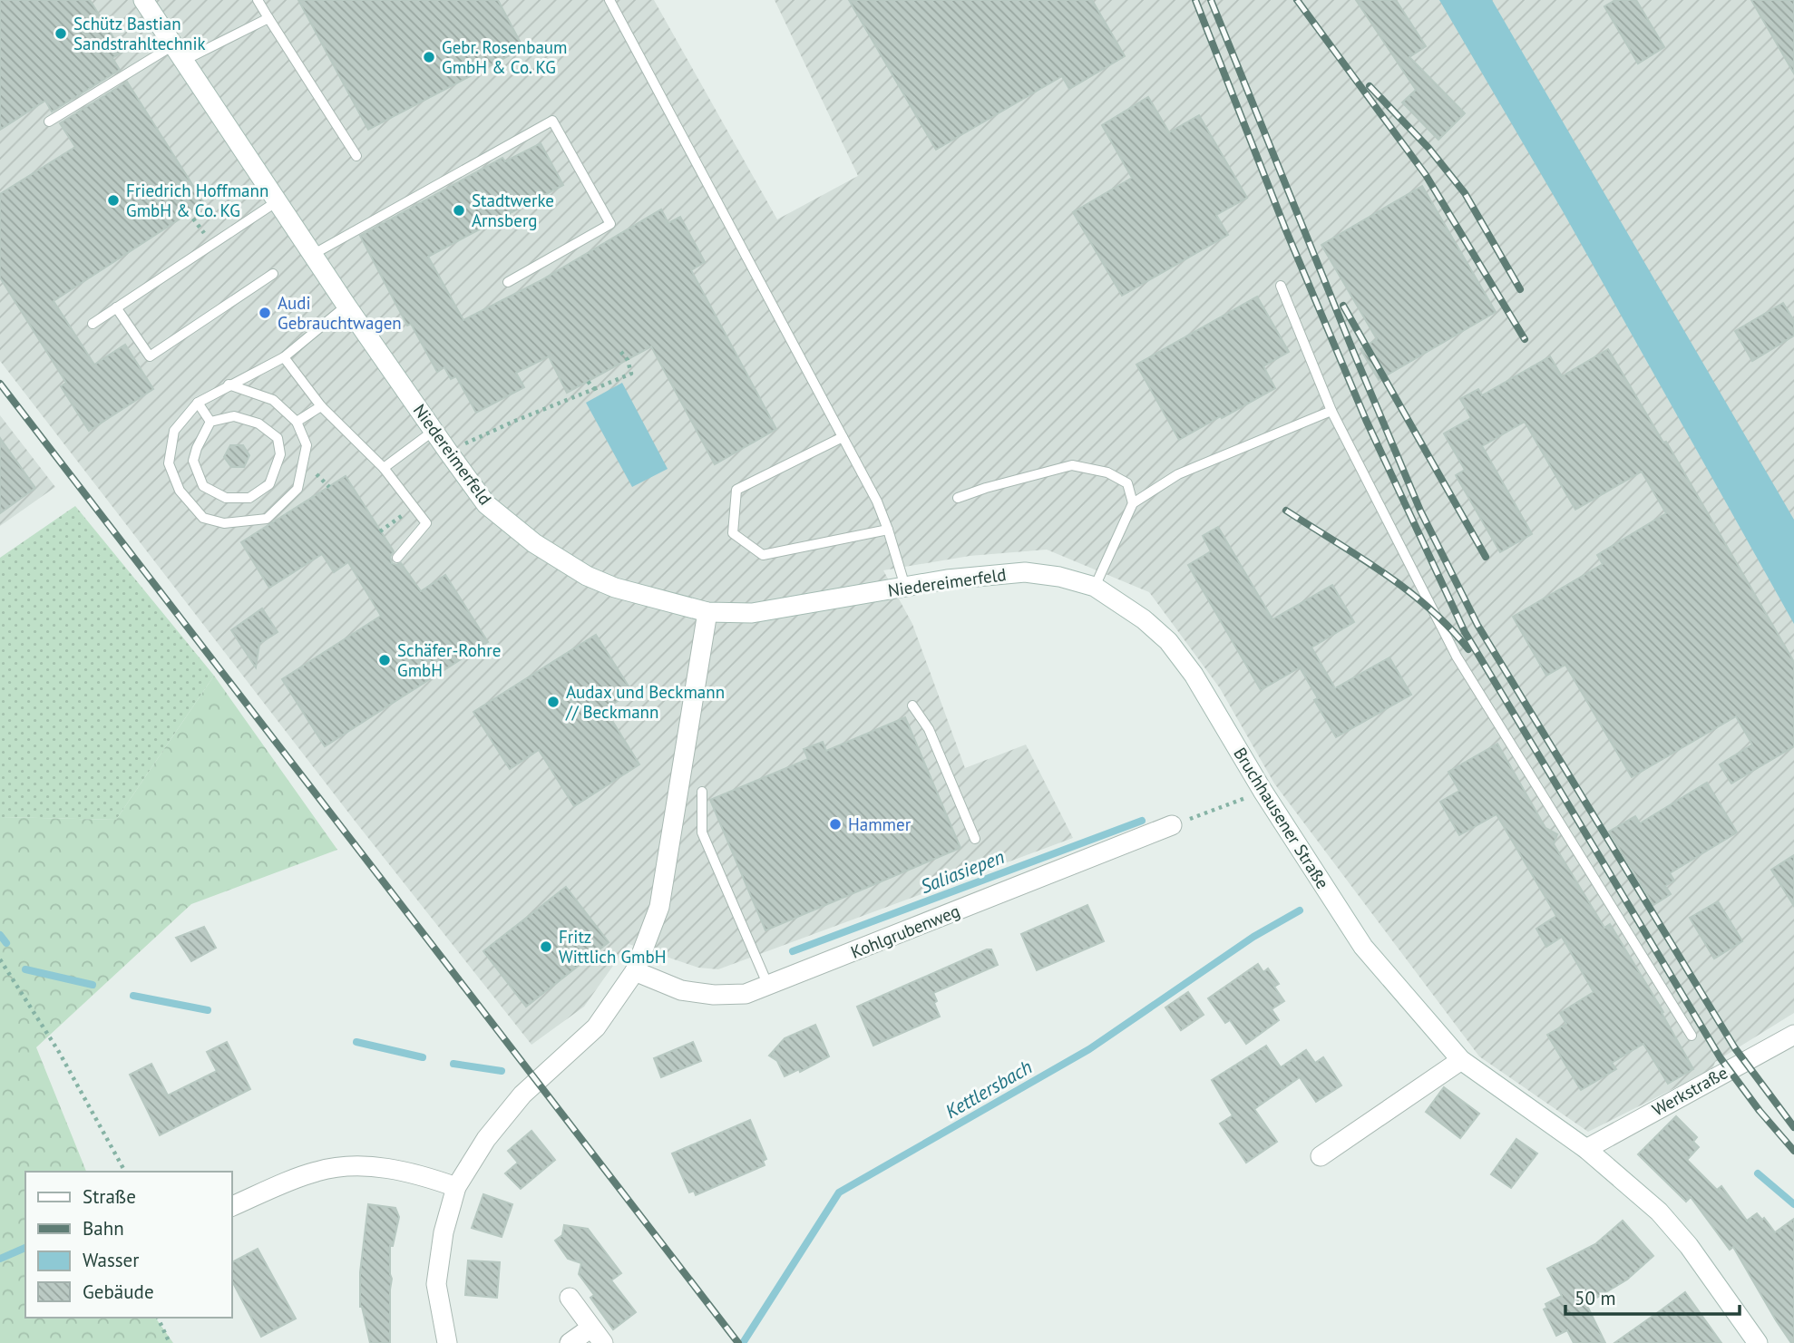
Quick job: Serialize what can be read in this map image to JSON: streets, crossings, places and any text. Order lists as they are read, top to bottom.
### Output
{
  "streets": {
    "street": [
      "Niedereimerfeld",
      "Bruchhausener Straße",
      "Kohlgrubenweg",
      "Werkstraße"
    ]
  },
  "crossings": [
    ["Niedereimerfeld", "Bruchhausener Straße"],
    ["Bruchhausener Straße", "Werkstraße"]
  ],
  "water": ["Saliasiepen", "Kettlersbach"],
  "places": [
    "Schütz Bastian Sandstrahltechnik",
    "Gebr. Rosenbaum GmbH & Co. KG",
    "Friedrich Hoffmann GmbH & Co. KG",
    "Stadtwerke Arnsberg",
    "Audi Gebrauchtwagen",
    "Schäfer-Rohre GmbH",
    "Audax und Beckmann // Beckmann",
    "Hammer",
    "Fritz Wittlich GmbH"
  ],
  "legend": [
    "Straße",
    "Bahn",
    "Wasser",
    "Gebäude"
  ],
  "scale_bar": "50 m"
}
